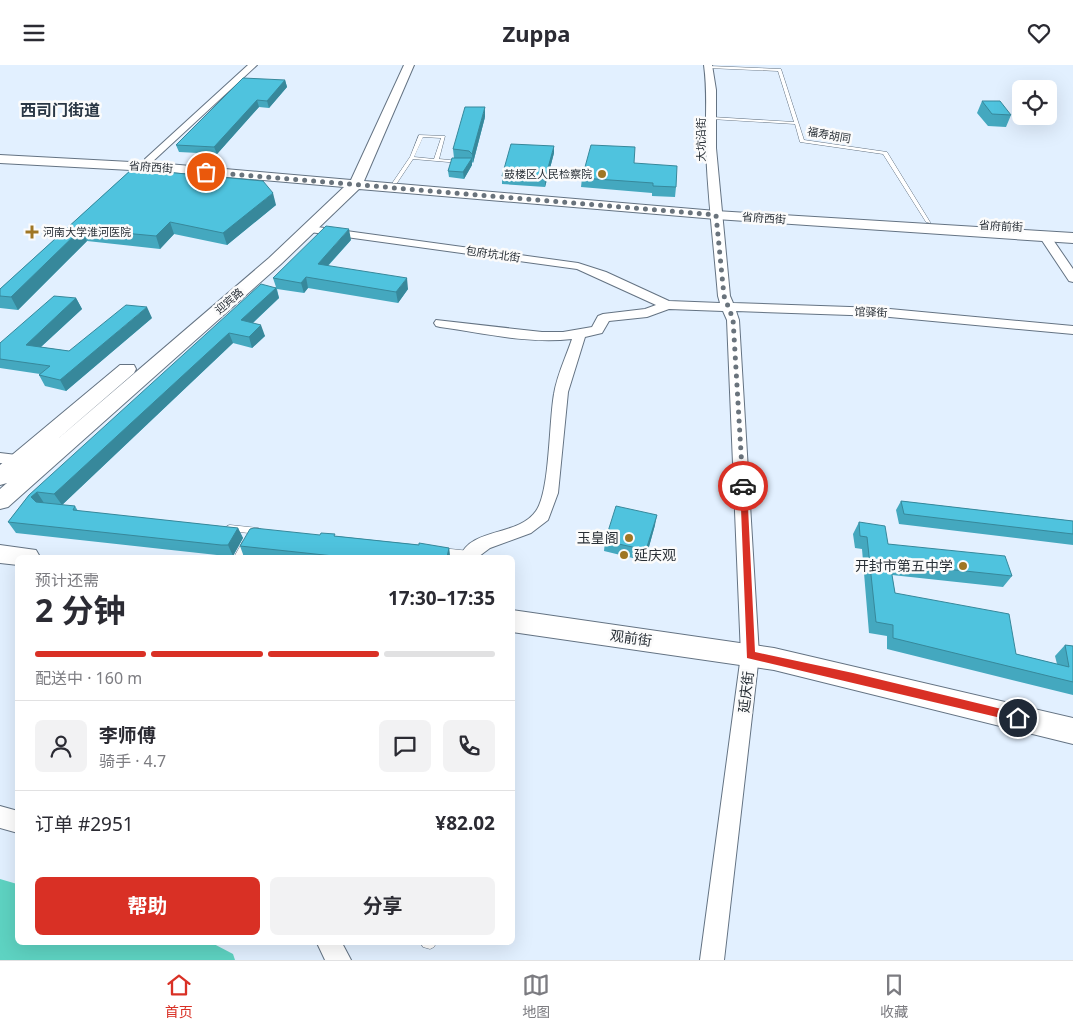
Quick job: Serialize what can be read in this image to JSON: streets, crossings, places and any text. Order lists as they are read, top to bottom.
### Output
{
  "streets": {
    "street": [
      "大坑沿街",
      "省府西街",
      "省府前街",
      "包府坑北街",
      "迎宾路",
      "馆驿街",
      "观前街",
      "延庆街"
    ],
    "lane": ["福寿胡同"]
  },
  "crossings": [
    ["福寿胡同", "大坑沿街"],
    ["福寿胡同", "省府西街"],
    ["福寿胡同", "省府前街"],
    ["大坑沿街", "省府西街"],
    ["大坑沿街", "延庆街"],
    ["省府西街", "省府前街"],
    ["省府西街", "迎宾路"],
    ["省府西街", "延庆街"],
    ["包府坑北街", "迎宾路"],
    ["包府坑北街", "馆驿街"],
    ["馆驿街", "延庆街"],
    ["观前街", "延庆街"]
  ],
  "districts": ["西司门街道"],
  "places": {
    "other": [
      "鼓楼区人民检察院",
      "玉皇阁",
      "延庆观",
      "开封市第五中学"
    ],
    "health": ["河南大学淮河医院"]
  },
  "page": {
    "header": "Zuppa",
    "heading": ["2 分钟", "预计还需", "17:30–17:35"],
    "panel": [
      "李师傅",
      "骑手 · 4.7",
      "订单 #2951",
      "¥82.02"
    ],
    "bar": "配送中 · 160 m",
    "buttons": ["帮助", "分享"],
    "tabs": ["首页", "地图", "收藏"]
  }
}
